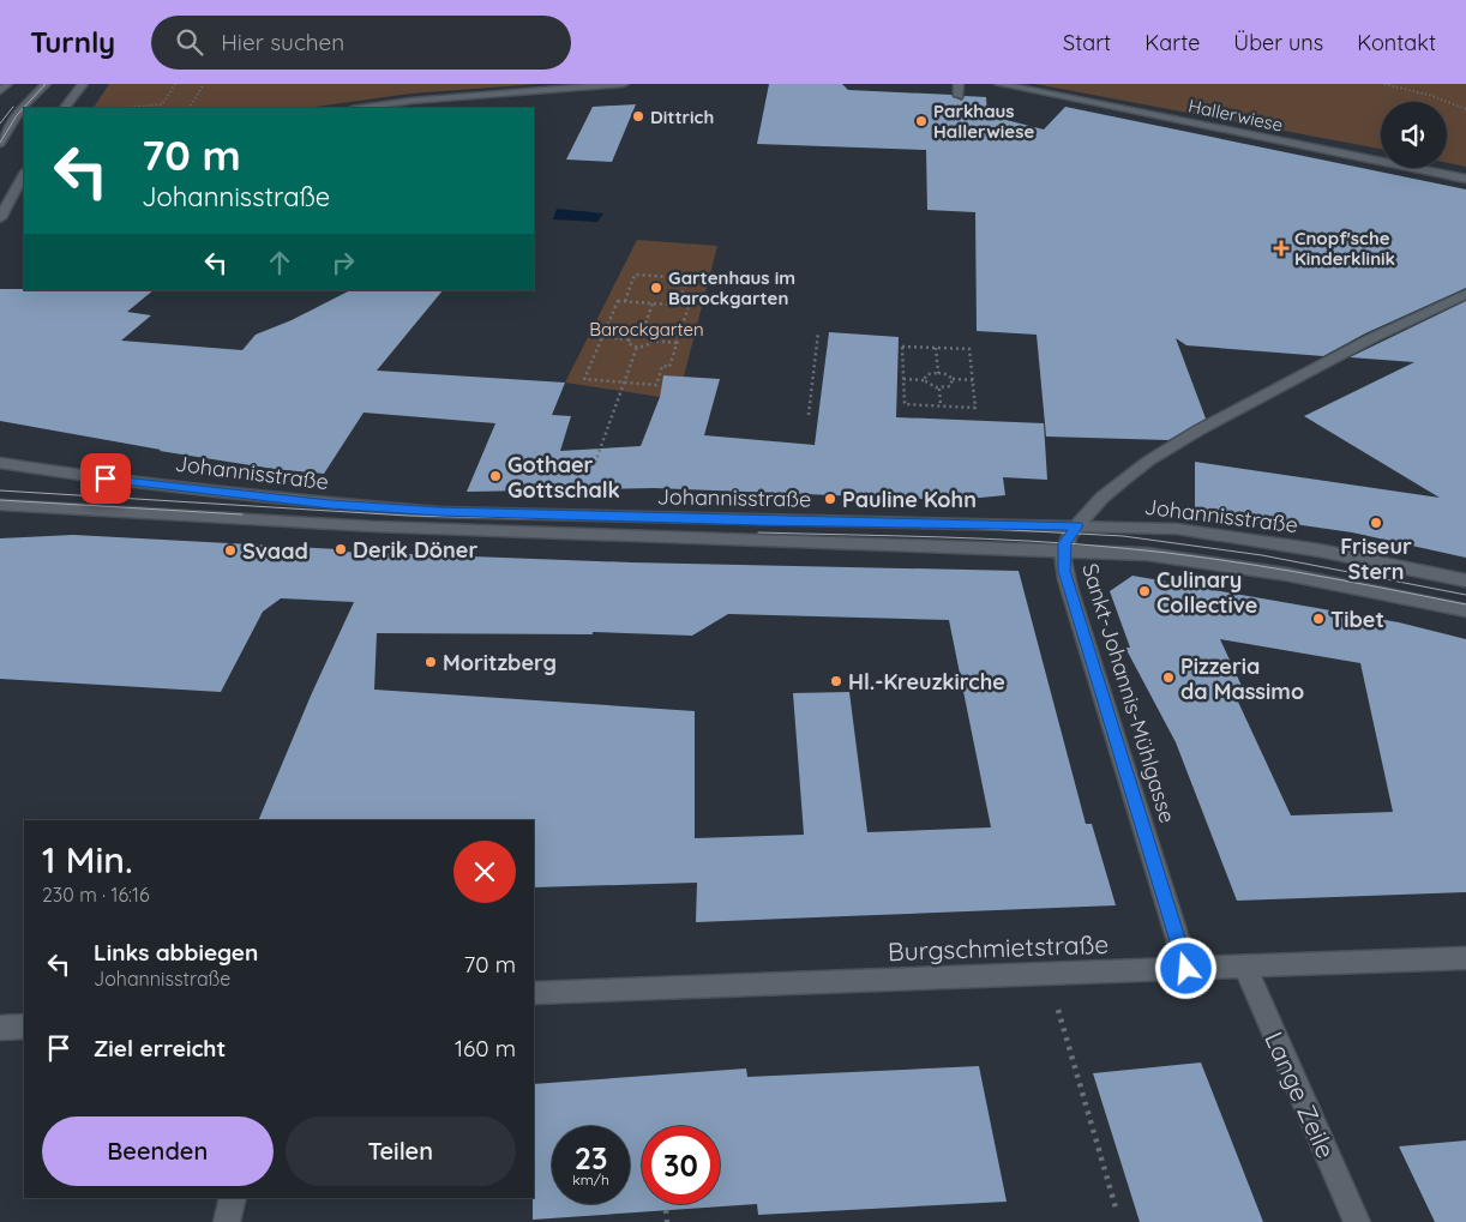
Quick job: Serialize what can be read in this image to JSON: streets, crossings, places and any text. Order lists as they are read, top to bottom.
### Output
{
  "streets": {
    "street": [
      "Hallerwiese",
      "Johannisstraße",
      "Sankt-Johannis-Mühlgasse",
      "Burgschmietstraße",
      "Lange Zeile"
    ]
  },
  "crossings": [
    ["Johannisstraße", "Sankt-Johannis-Mühlgasse"],
    ["Sankt-Johannis-Mühlgasse", "Burgschmietstraße"],
    ["Burgschmietstraße", "Lange Zeile"]
  ],
  "parks": ["Barockgarten"],
  "places": {
    "other": [
      "Dittrich",
      "Parkhaus Hallerwiese",
      "Gartenhaus im Barockgarten",
      "Gothaer Gottschalk",
      "Pauline Kohn",
      "Friseur Stern",
      "Derik Döner",
      "Svaad",
      "Culinary Collective",
      "Tibet",
      "Moritzberg",
      "Pizzeria da Massimo",
      "Hl.-Kreuzkirche"
    ],
    "health": ["Cnopf'sche Kinderklinik"]
  },
  "page": {
    "header": "Turnly",
    "search": "Hier suchen",
    "nav": [
      "Start",
      "Karte",
      "Über uns",
      "Kontakt"
    ],
    "turn": ["70 m", "Johannisstraße"],
    "heading": ["1 Min.", "230 m · 16:16"],
    "list": [
      {
        "name": "Links abbiegen",
        "note": "Johannisstraße",
        "value": "70 m"
      },
      {
        "name": "Ziel erreicht",
        "value": "160 m"
      }
    ],
    "buttons": ["Beenden", "Teilen"],
    "speed": "23 km/h",
    "limit": "30"
  }
}
